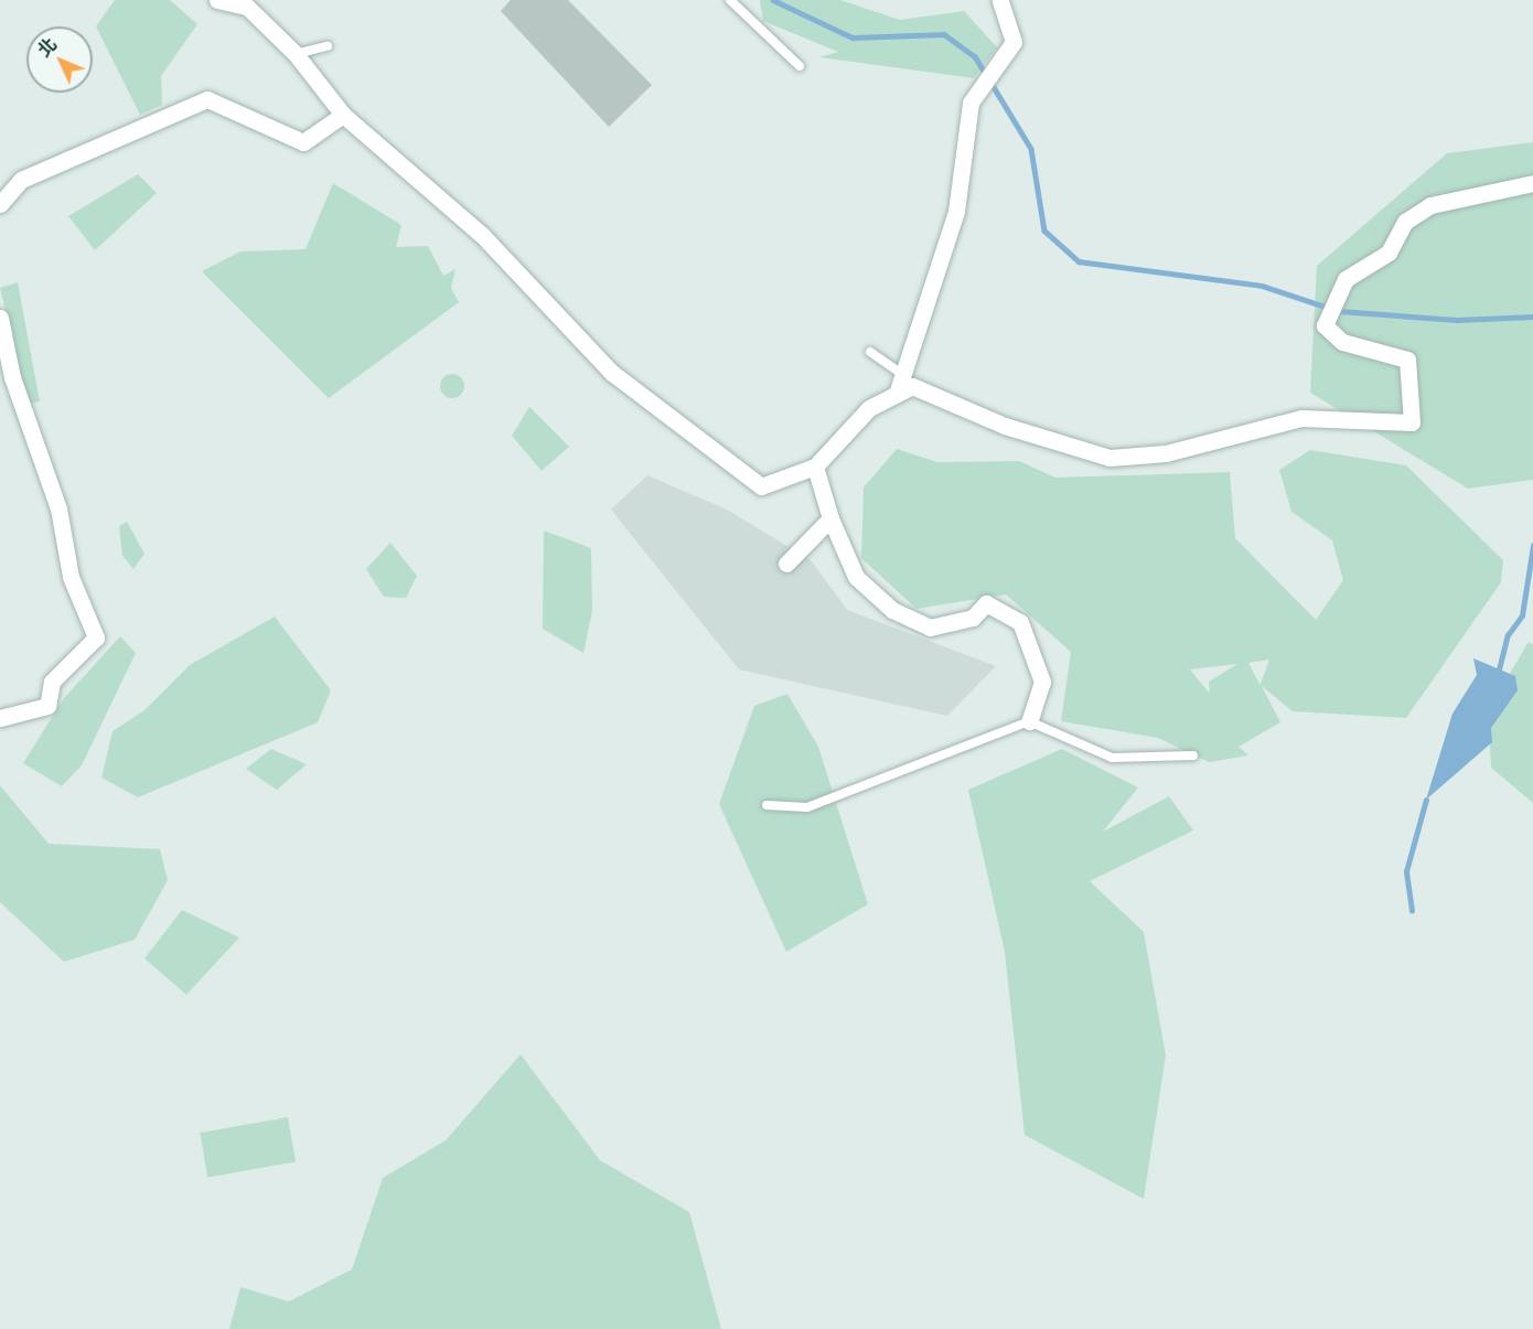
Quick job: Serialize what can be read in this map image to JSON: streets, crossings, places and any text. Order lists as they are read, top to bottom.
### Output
{
  "north": "top left"
}
